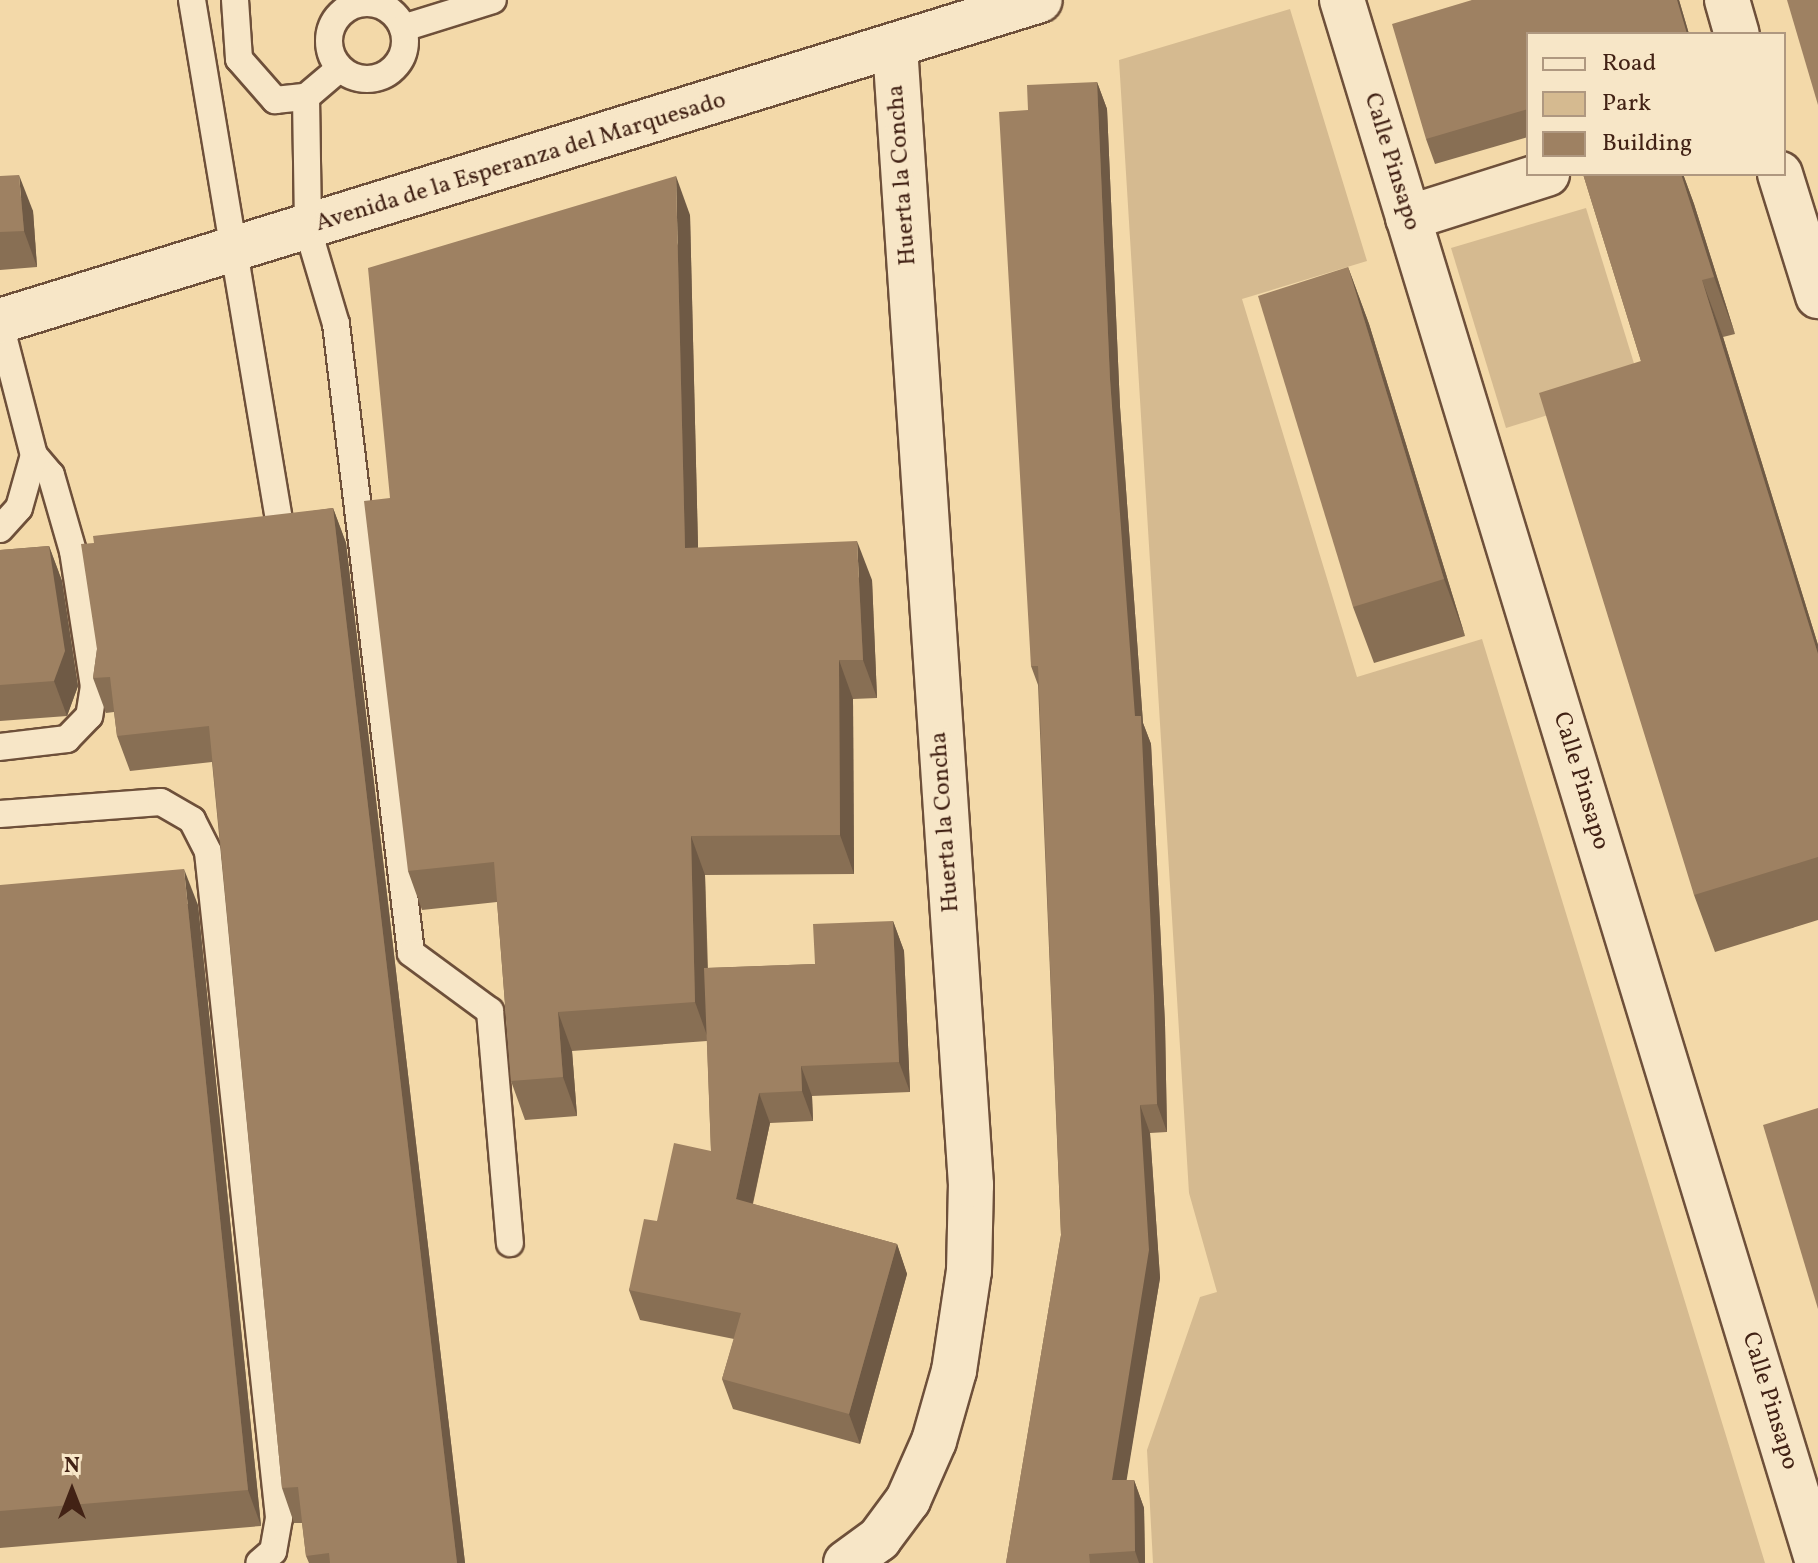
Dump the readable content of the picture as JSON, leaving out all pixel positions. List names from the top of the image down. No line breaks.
{"streets":{"street":["Calle Pinsapo","Avenida de la Esperanza del Marquesado","Huerta la Concha"]},"crossings":[["Avenida de la Esperanza del Marquesado","Huerta la Concha"]],"legend":["Road","Park","Building"],"north":"top"}
